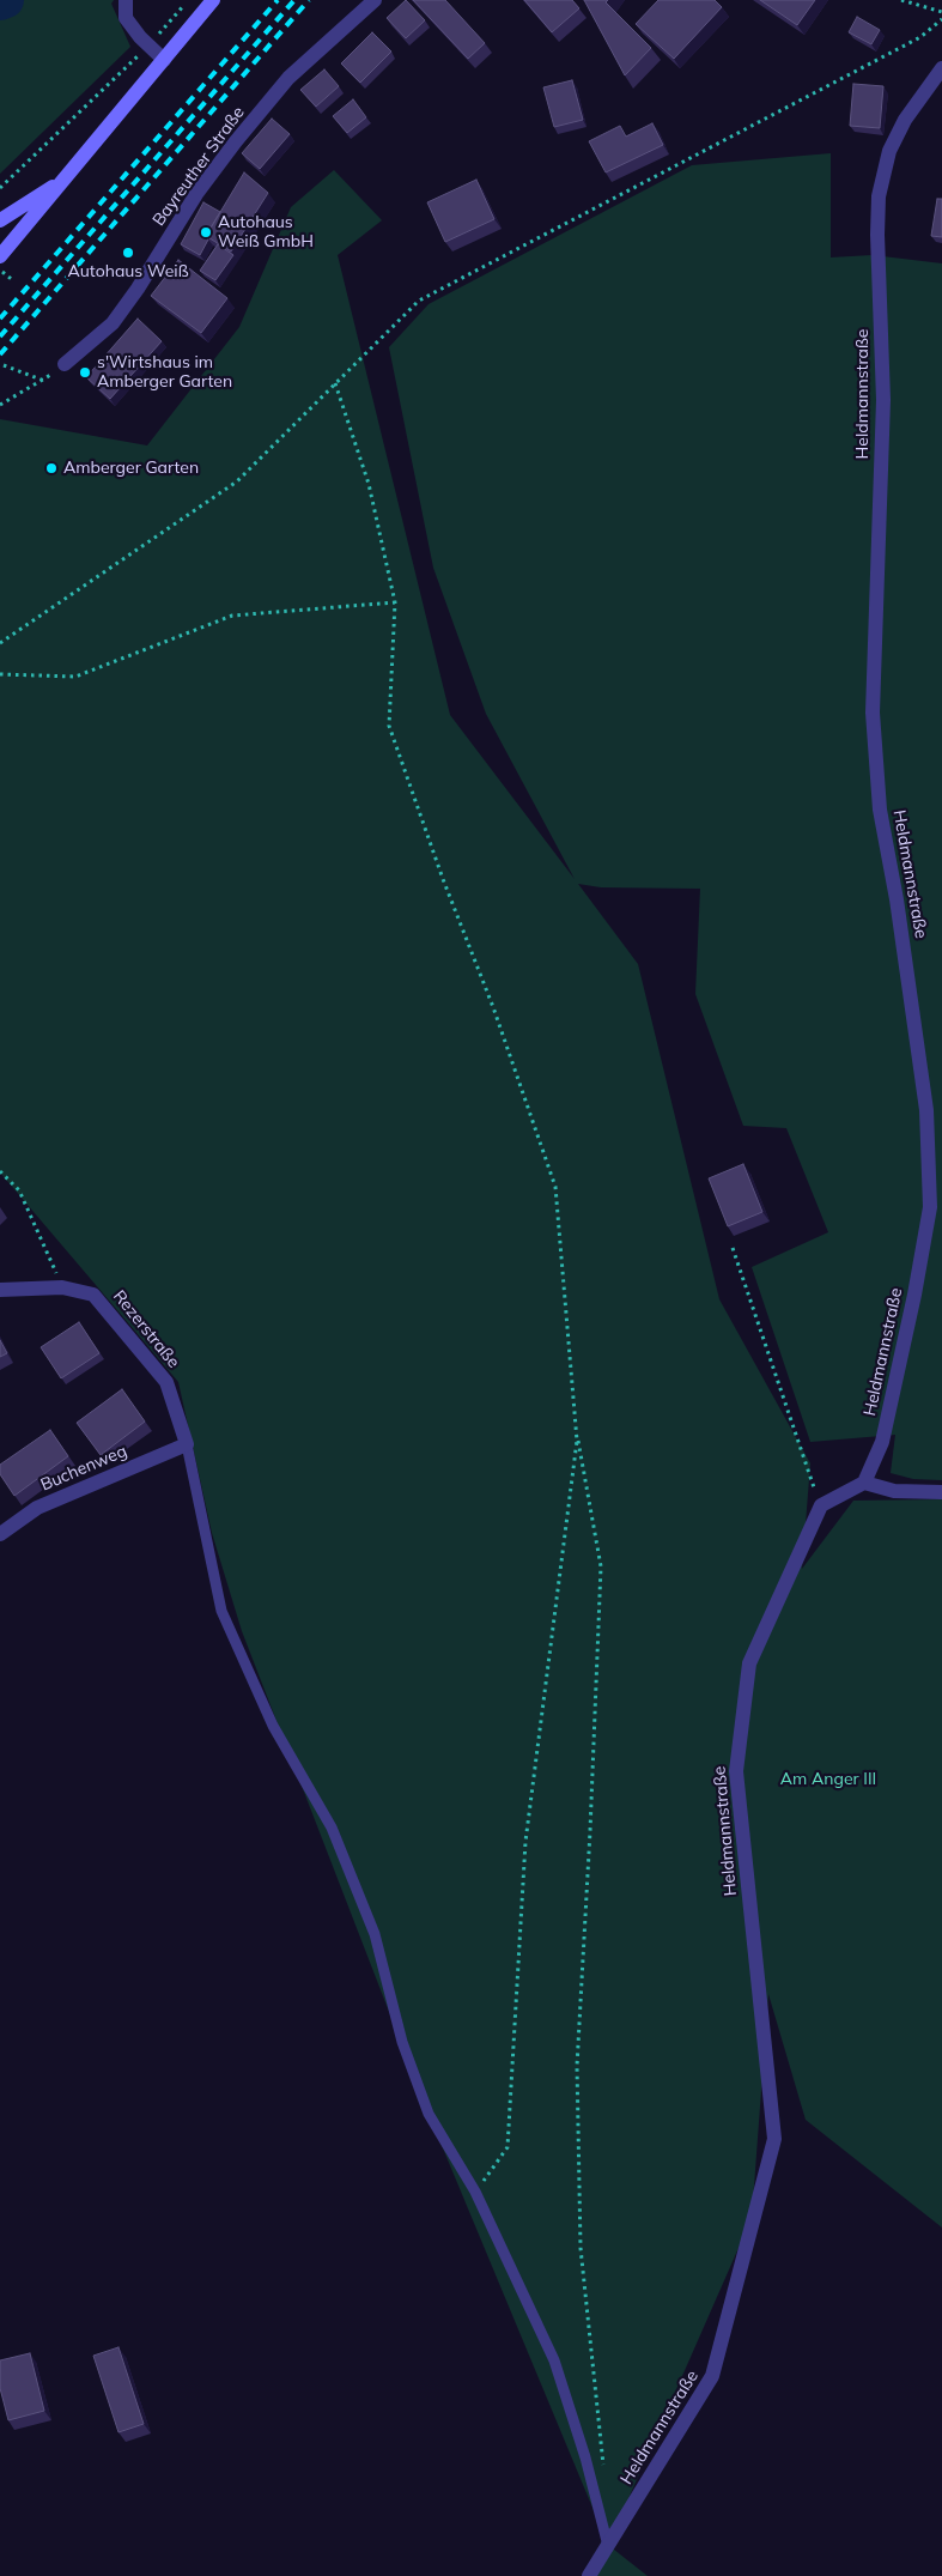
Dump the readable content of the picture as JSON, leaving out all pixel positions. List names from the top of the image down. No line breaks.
{"streets":{"street":["Bayreuther Straße","Heldmannstraße","Rezerstraße","Buchenweg"]},"crossings":[["Rezerstraße","Buchenweg"]],"parks":["Am Anger III"],"places":["Autohaus Weiß GmbH","Autohaus Weiß","s'Wirtshaus im Amberger Garten","Amberger Garten"]}
